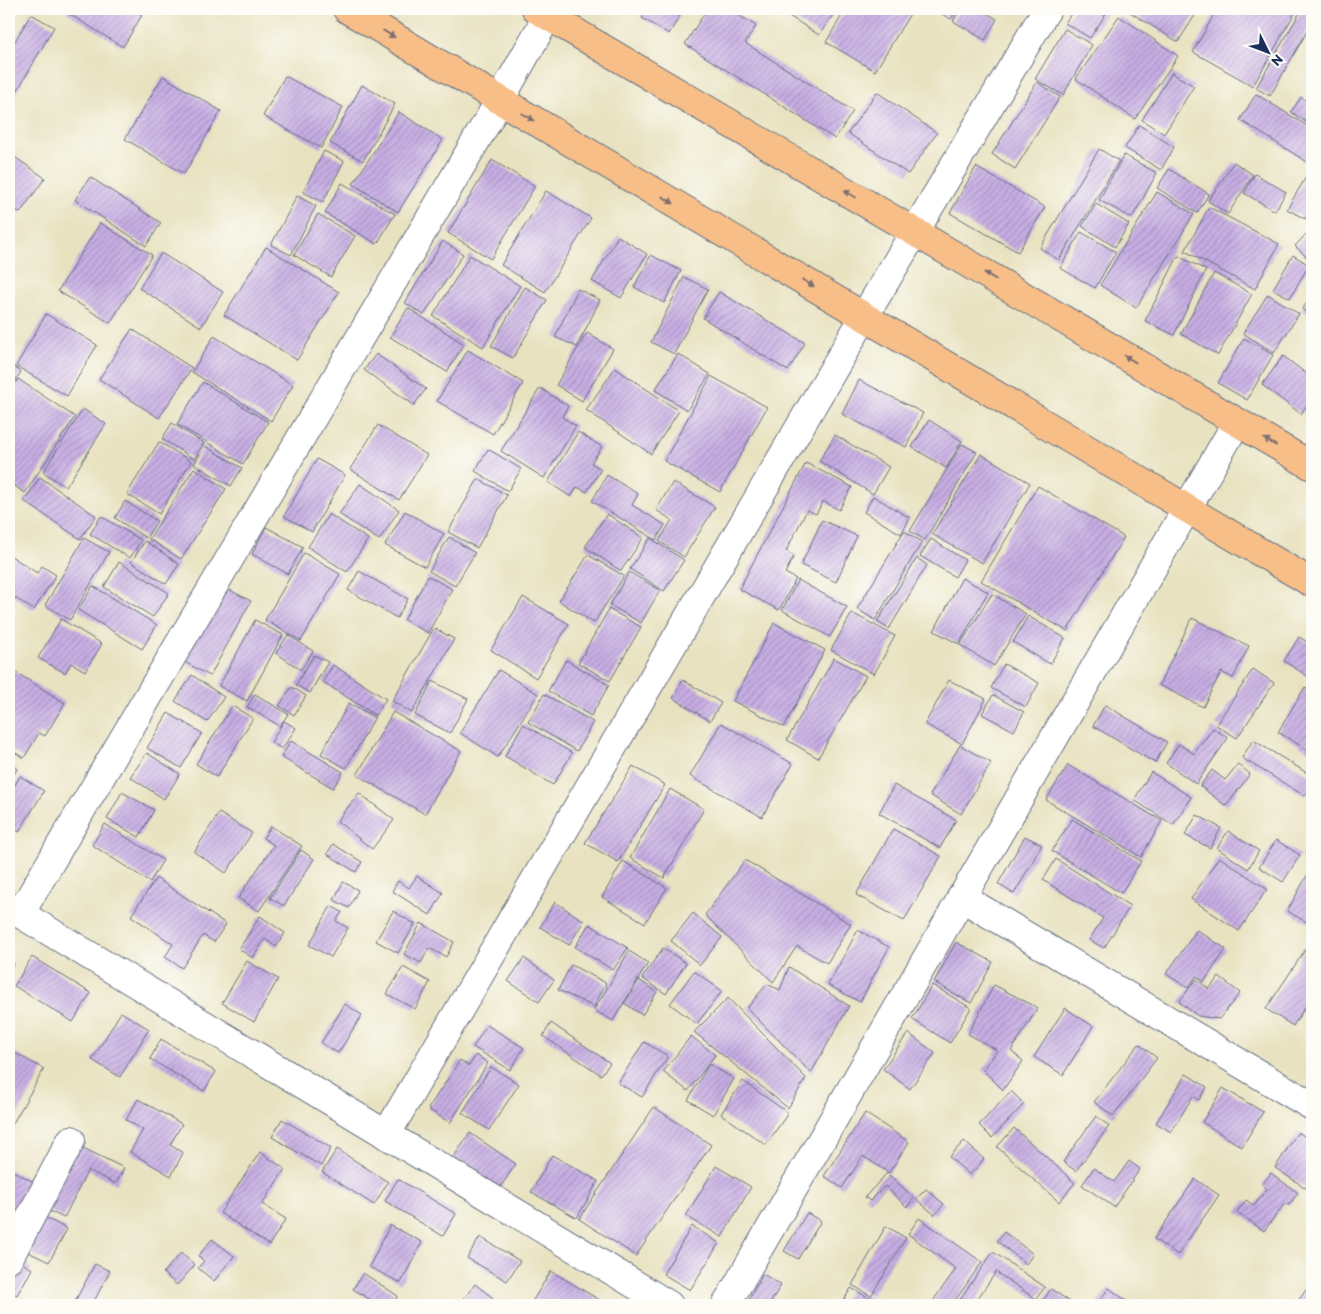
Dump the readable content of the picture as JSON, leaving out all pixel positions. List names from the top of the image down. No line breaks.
{"north":"bottom right"}
